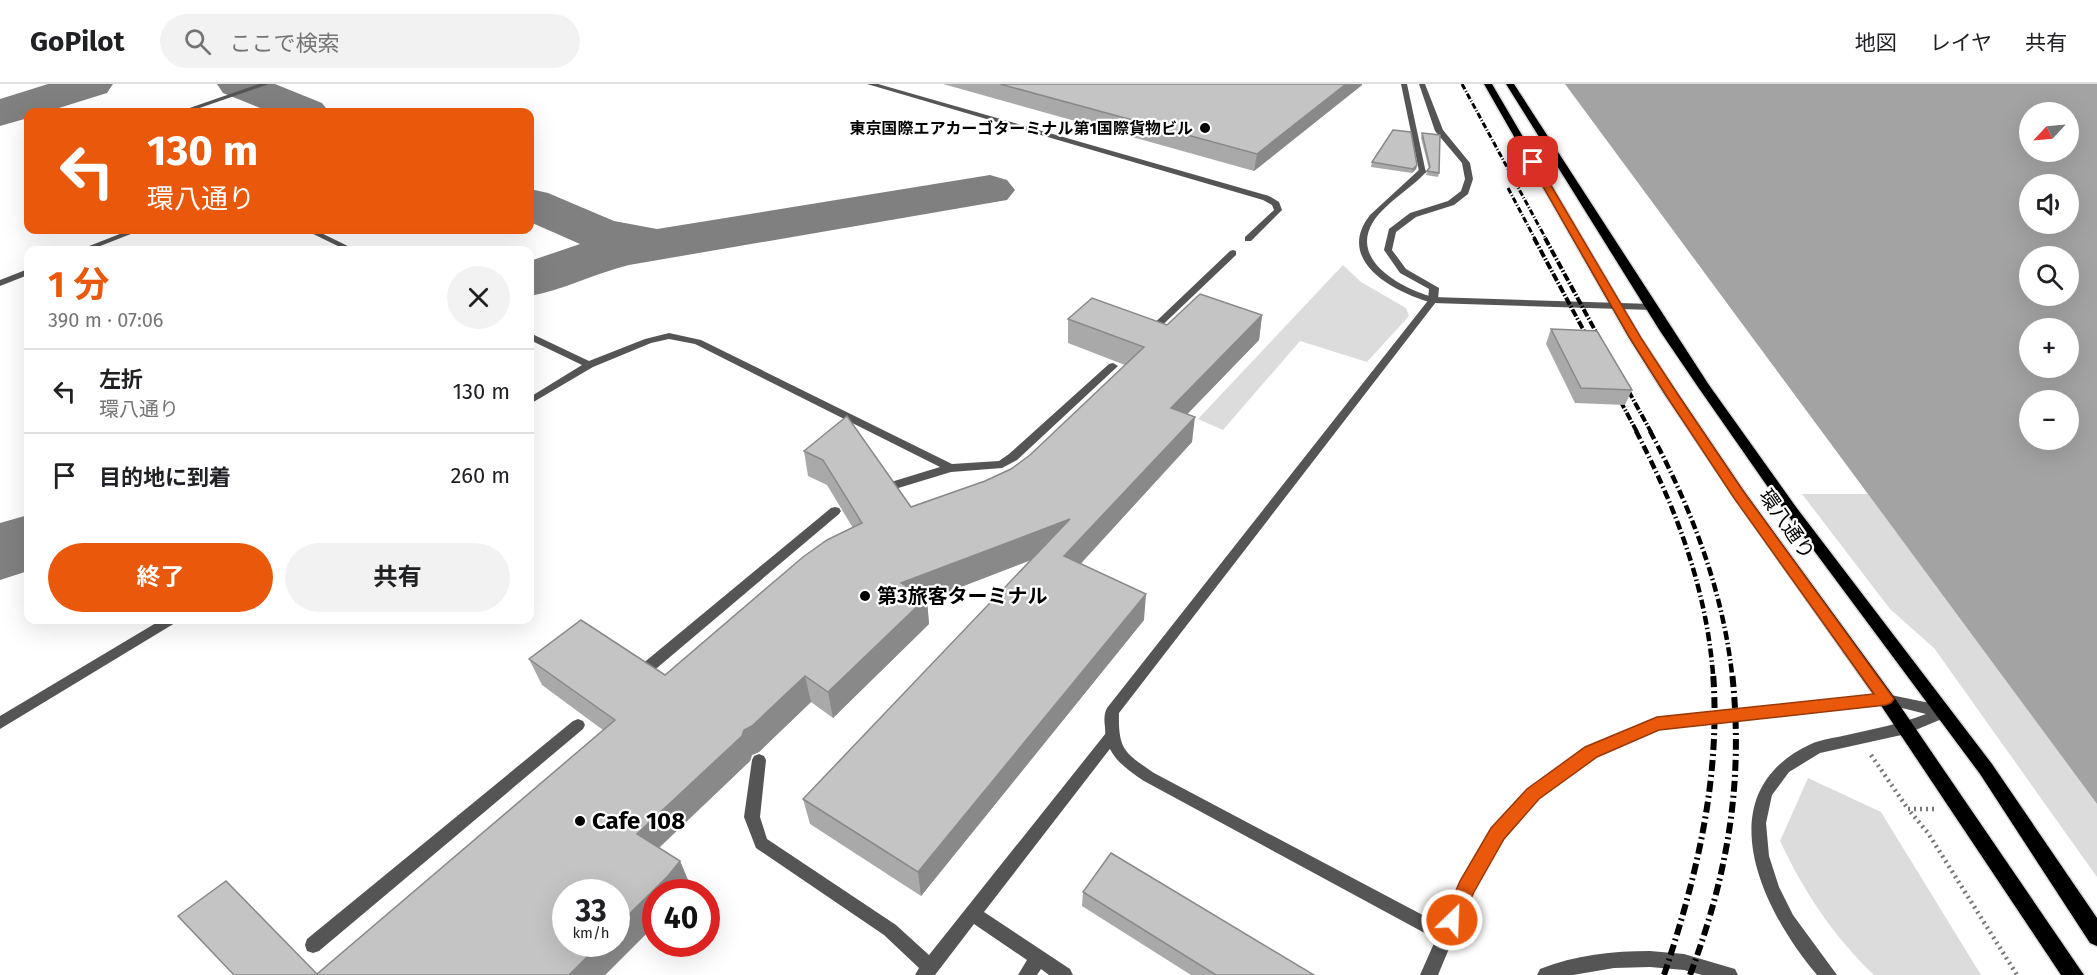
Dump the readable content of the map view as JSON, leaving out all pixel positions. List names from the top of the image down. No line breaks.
{"streets":{"main road":["環八通り"]},"places":["東京国際エアカーゴターミナル第1国際貨物ビル","第3旅客ターミナル","Cafe 108"],"north":"bottom left","page":{"header":"GoPilot","search":"ここで検索","nav":["地図","レイヤ","共有"],"map_buttons":["+","−"],"turn":["130 m","環八通り"],"heading":["1 分","390 m · 07:06"],"list":[{"name":"左折","note":"環八通り","value":"130 m"},{"name":"目的地に到着","value":"260 m"}],"buttons":["終了","共有"],"speed":"33 km/h","limit":"40"}}
